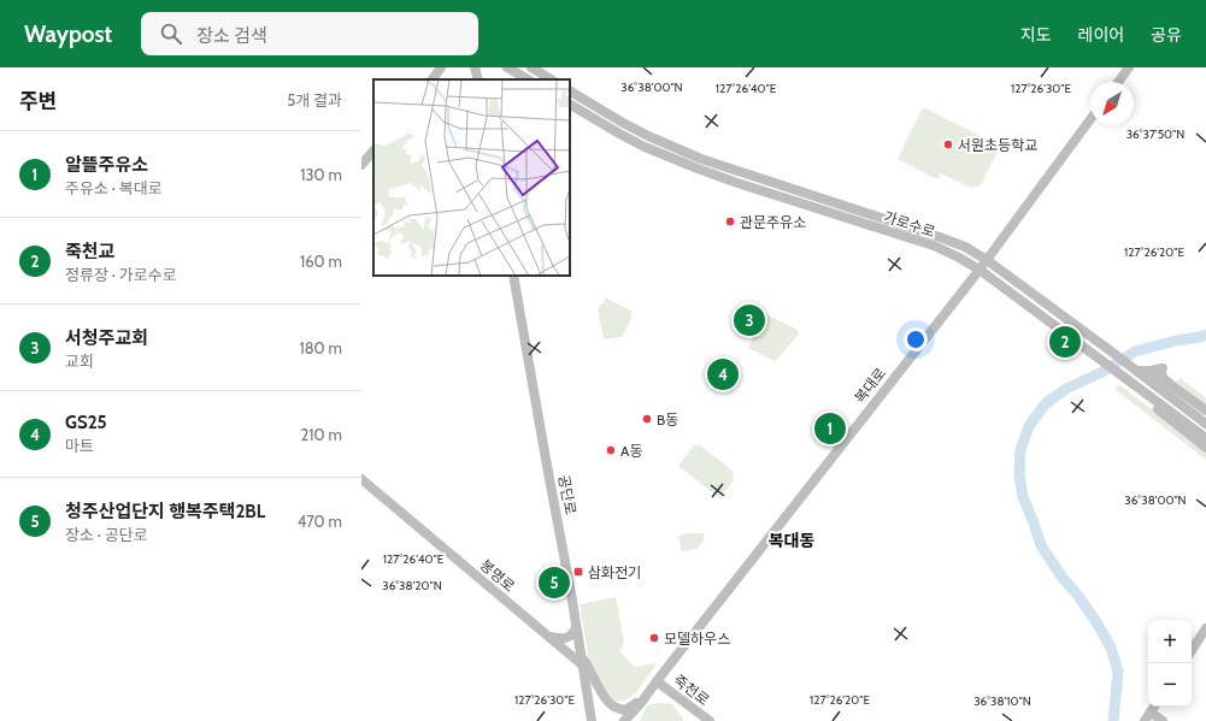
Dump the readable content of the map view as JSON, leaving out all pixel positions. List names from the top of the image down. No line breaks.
{"streets":{"street":["가로수로","복대로","공단로","봉명로","죽천로"]},"crossings":[["가로수로","복대로"],["복대로","죽천로"],["공단로","봉명로"]],"districts":["복대동"],"places":{"other":["서원초등학교","관문주유소","B동","A동","모델하우스"],"transit":["삼화전기"]},"north":"bottom left","page":{"header":"Waypost","search":"장소 검색","nav":["지도","레이어","공유"],"heading":["주변","5개 결과"],"list":[{"mark":"1","name":"알뜰주유소","note":"주유소 · 복대로","value":"130 m"},{"mark":"2","name":"죽천교","note":"정류장 · 가로수로","value":"160 m"},{"mark":"3","name":"서청주교회","note":"교회","value":"180 m"},{"mark":"4","name":"GS25","note":"마트","value":"210 m"},{"mark":"5","name":"청주산업단지 행복주택2BL","note":"장소 · 공단로","value":"470 m"}],"pins":["3","2","4","1","5"],"map_buttons":["+","−"]},"coordinates":["36°38'00\"N","127°26'40\"E","127°26'30\"E","36°37'50\"N","127°26'20\"E","36°38'20\"N","36°38'10\"N"]}
